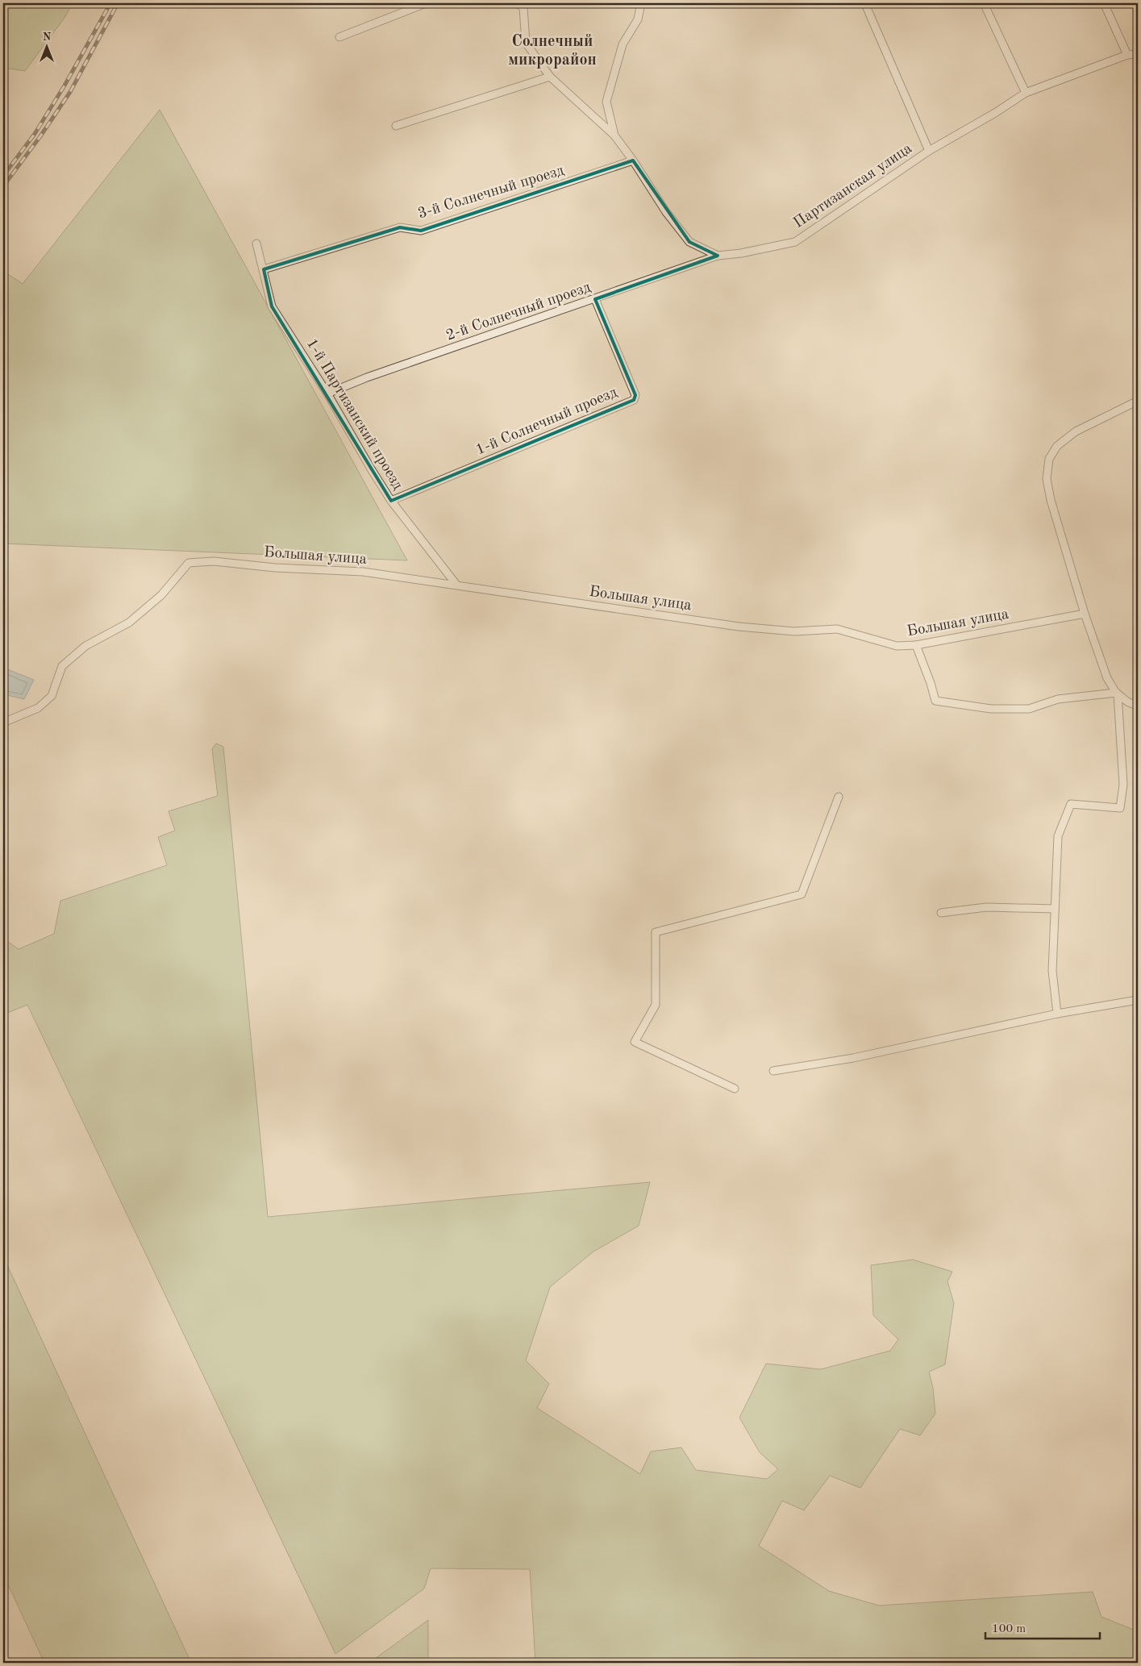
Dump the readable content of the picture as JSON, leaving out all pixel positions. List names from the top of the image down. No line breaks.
{"streets":{"street":["Партизанская улица","3-й Солнечный проезд","2-й Солнечный проезд","1-й Партизанский проезд","1-й Солнечный проезд","Большая улица"]},"crossings":[["Партизанская улица","2-й Солнечный проезд"],["3-й Солнечный проезд","1-й Партизанский проезд"],["2-й Солнечный проезд","1-й Партизанский проезд"],["2-й Солнечный проезд","1-й Солнечный проезд"],["1-й Партизанский проезд","1-й Солнечный проезд"],["1-й Партизанский проезд","Большая улица"]],"districts":["Солнечный микрорайон"],"scale_bar":"100 m","north":"top"}
